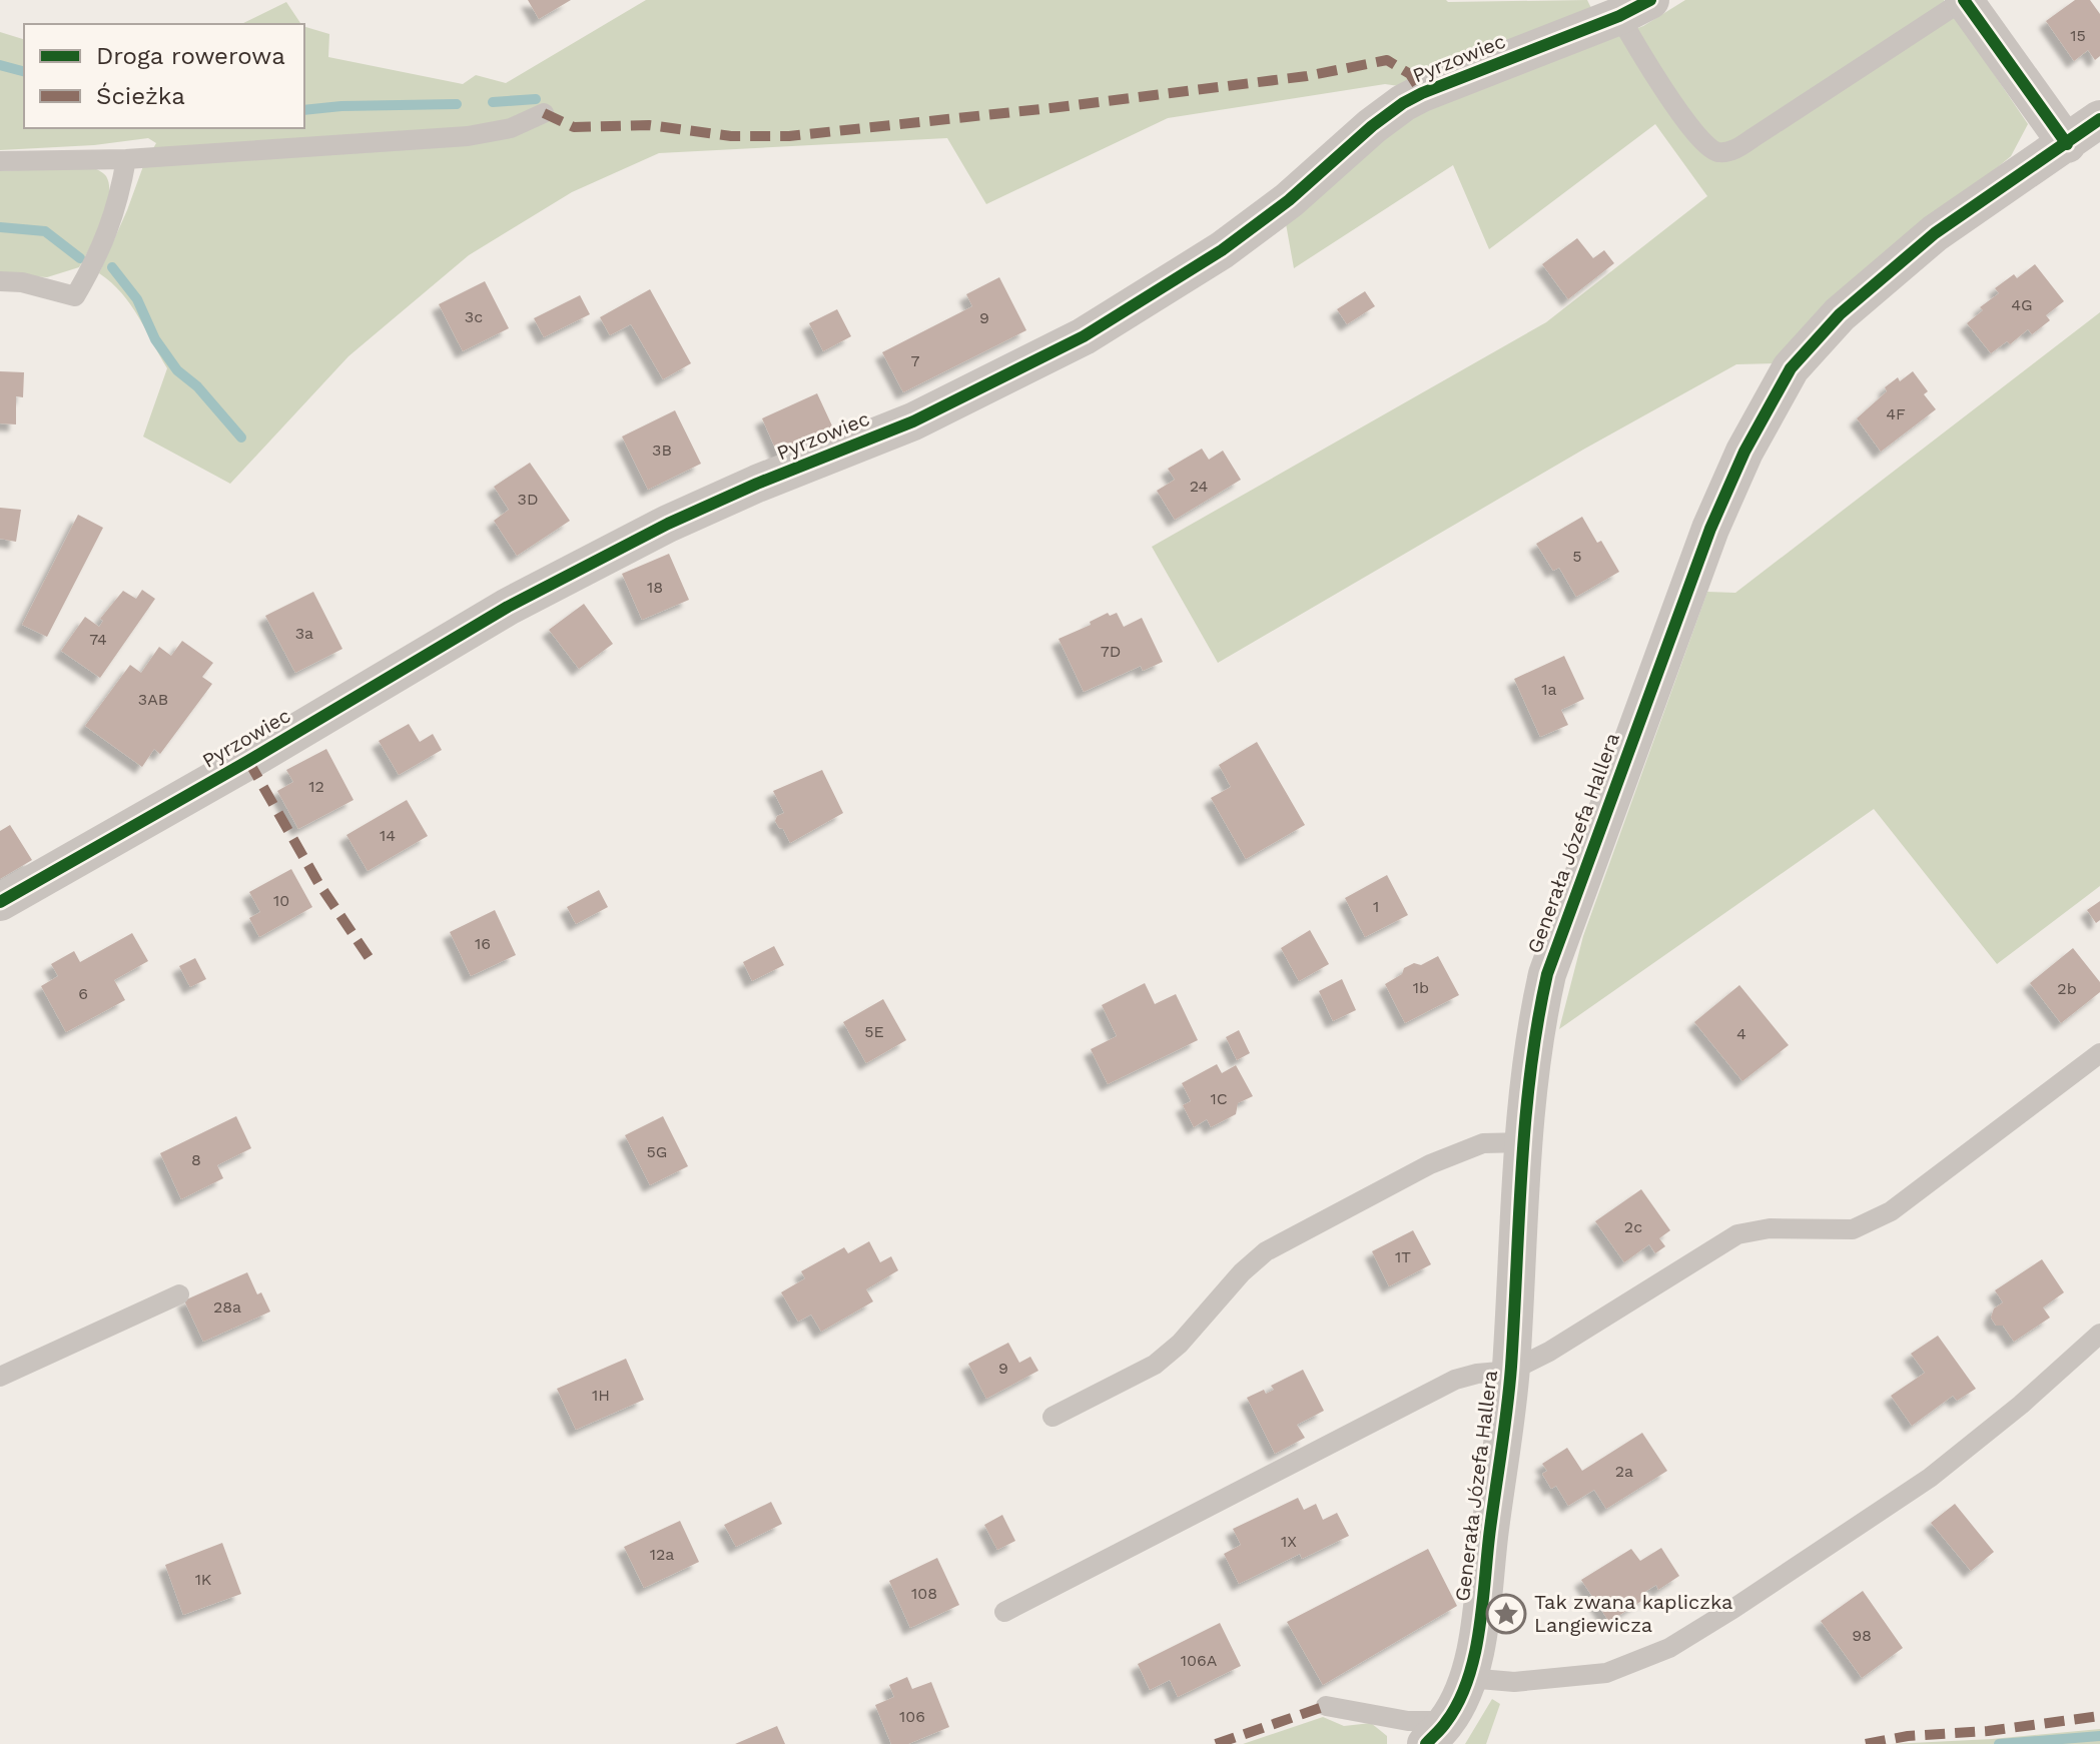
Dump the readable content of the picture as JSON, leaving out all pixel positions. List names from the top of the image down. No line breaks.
{"streets":{"street":["Pyrzowiec","Generała Józefa Hallera"]},"places":{"place":["Tak zwana kapliczka Langiewicza"]},"house_numbers":["15","4G","3c","9","7","4F","3B","24","3D","5","18","3a","74","7D","1a","3AB","12","14","10","1","16","1b","2b","6","5E","4","1C","5G","8","2c","1T","28a","9","1H","2a","1X","12a","1K","108","98","106A","106"],"legend":["Droga rowerowa","Ścieżka"]}
